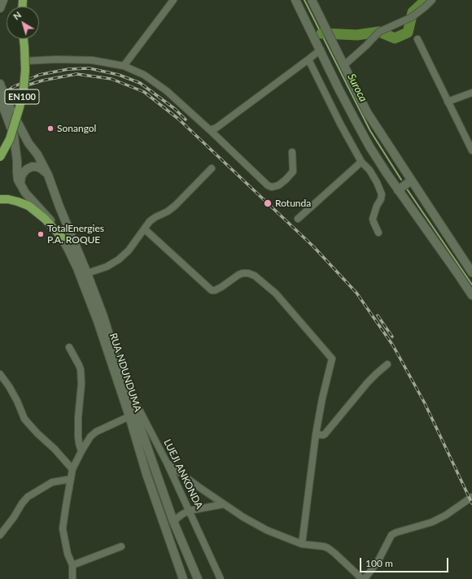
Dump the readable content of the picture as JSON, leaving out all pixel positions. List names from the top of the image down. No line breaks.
{"streets":{"main road":["EN100","RUA NDUNDUMA"],"street":["LUEJI ANKONDA"]},"crossings":[["RUA NDUNDUMA","LUEJI ANKONDA"]],"water":["Suroca"],"places":["Sonangol","Rotunda","TotalEnergies P.A. ROQUE"],"scale_bar":"100 m","north":"top left"}
